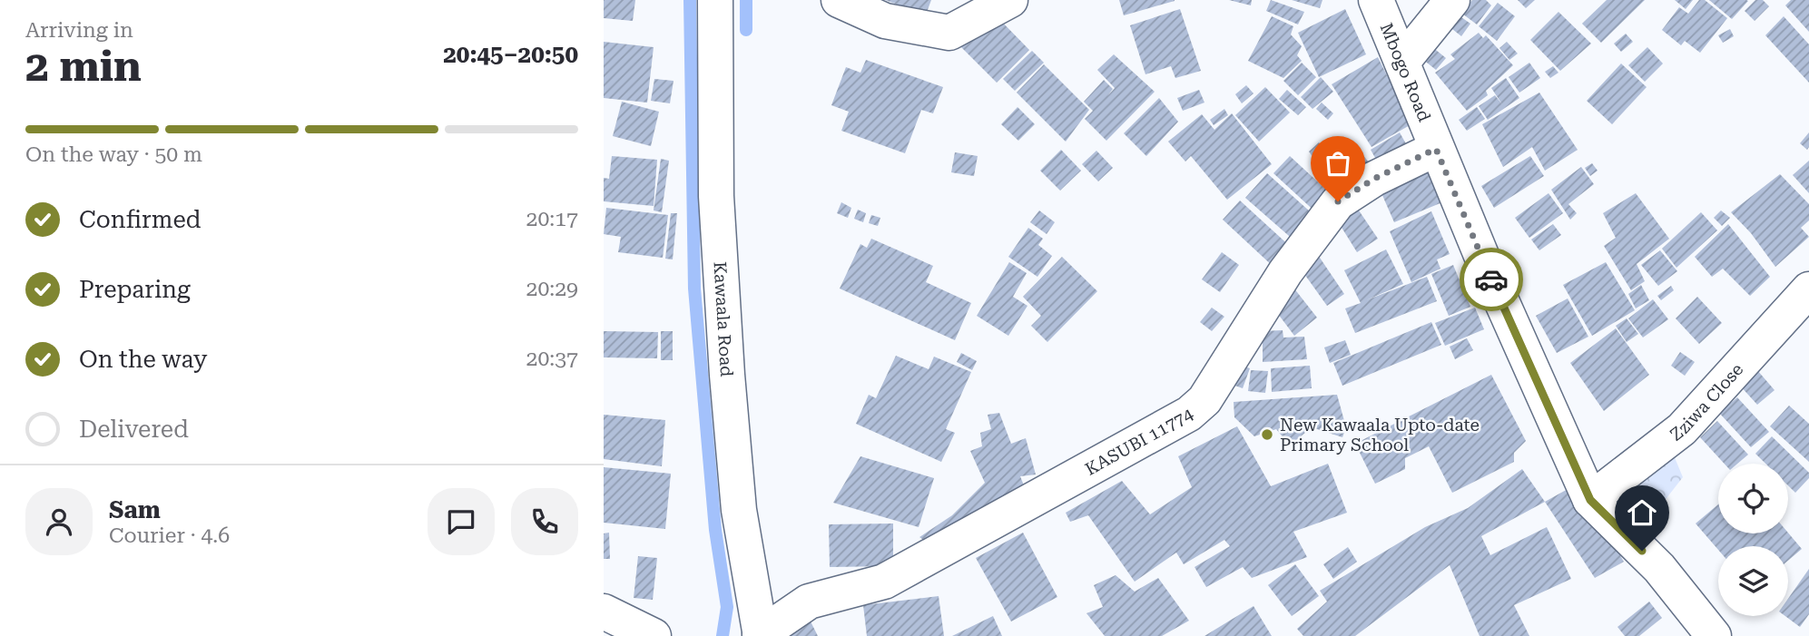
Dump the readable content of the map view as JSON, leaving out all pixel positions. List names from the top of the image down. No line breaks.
{"streets":{"street":["Mbogo Road","Kawaala Road","Zziwa Close","KASUBI 11774"]},"crossings":[["Mbogo Road","Zziwa Close"],["Mbogo Road","KASUBI 11774"],["Kawaala Road","KASUBI 11774"]],"places":["New Kawaala Upto-date Primary School"],"page":{"heading":["2 min","Arriving in","20:45–20:50"],"panel":["Sam","Courier · 4.6"],"bar":"On the way · 50 m","list":[["Confirmed","20:17"],["Preparing","20:29"],["On the way","20:37"],"Delivered"]}}
